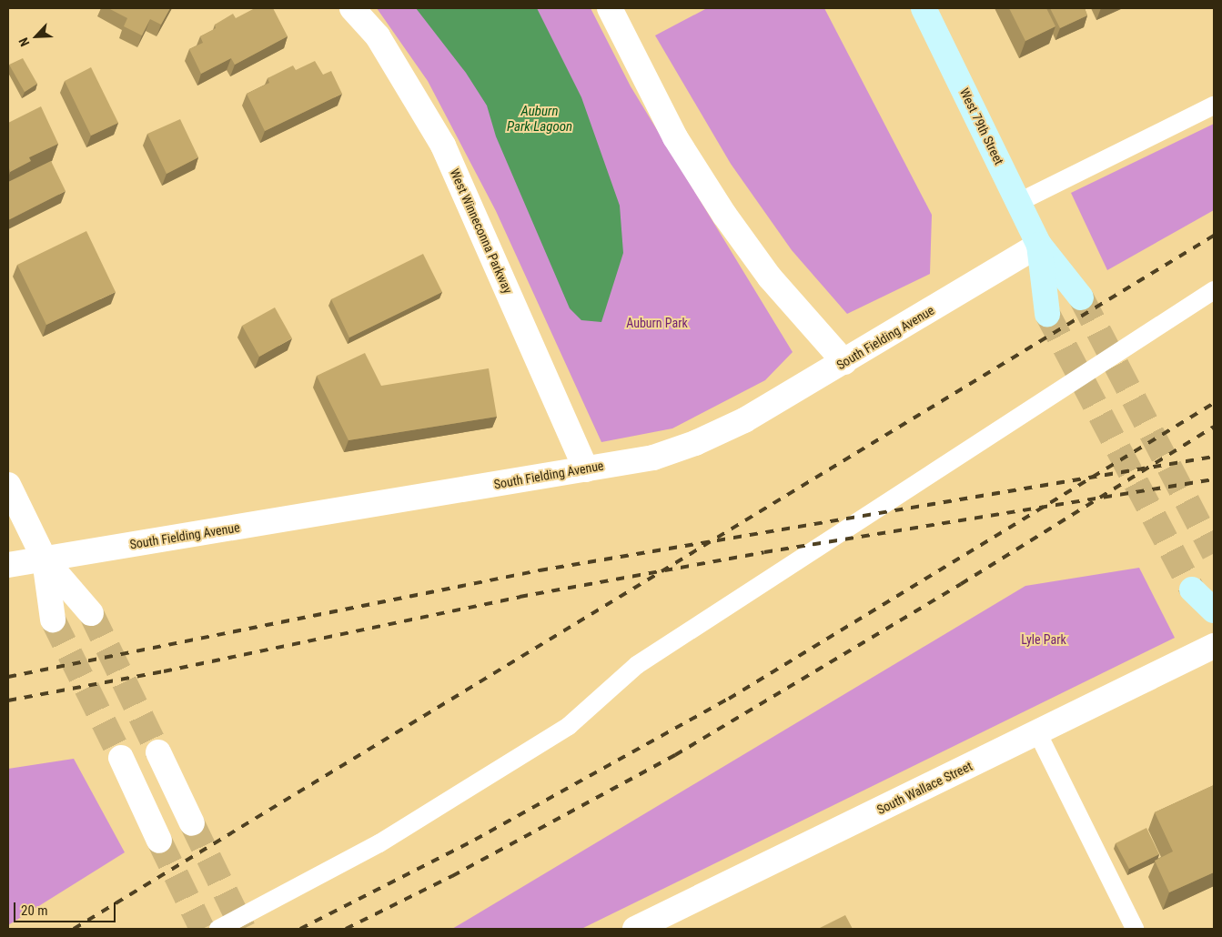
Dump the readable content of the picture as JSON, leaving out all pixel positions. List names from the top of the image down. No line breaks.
{"streets":{"main road":["West 79th Street"],"street":["West Winneconna Parkway","South Fielding Avenue","South Wallace Street"]},"crossings":[["West 79th Street","South Fielding Avenue"],["West Winneconna Parkway","South Fielding Avenue"]],"water":["Auburn Park Lagoon"],"parks":["Auburn Park","Lyle Park"],"scale_bar":"20 m","north":"bottom left"}
